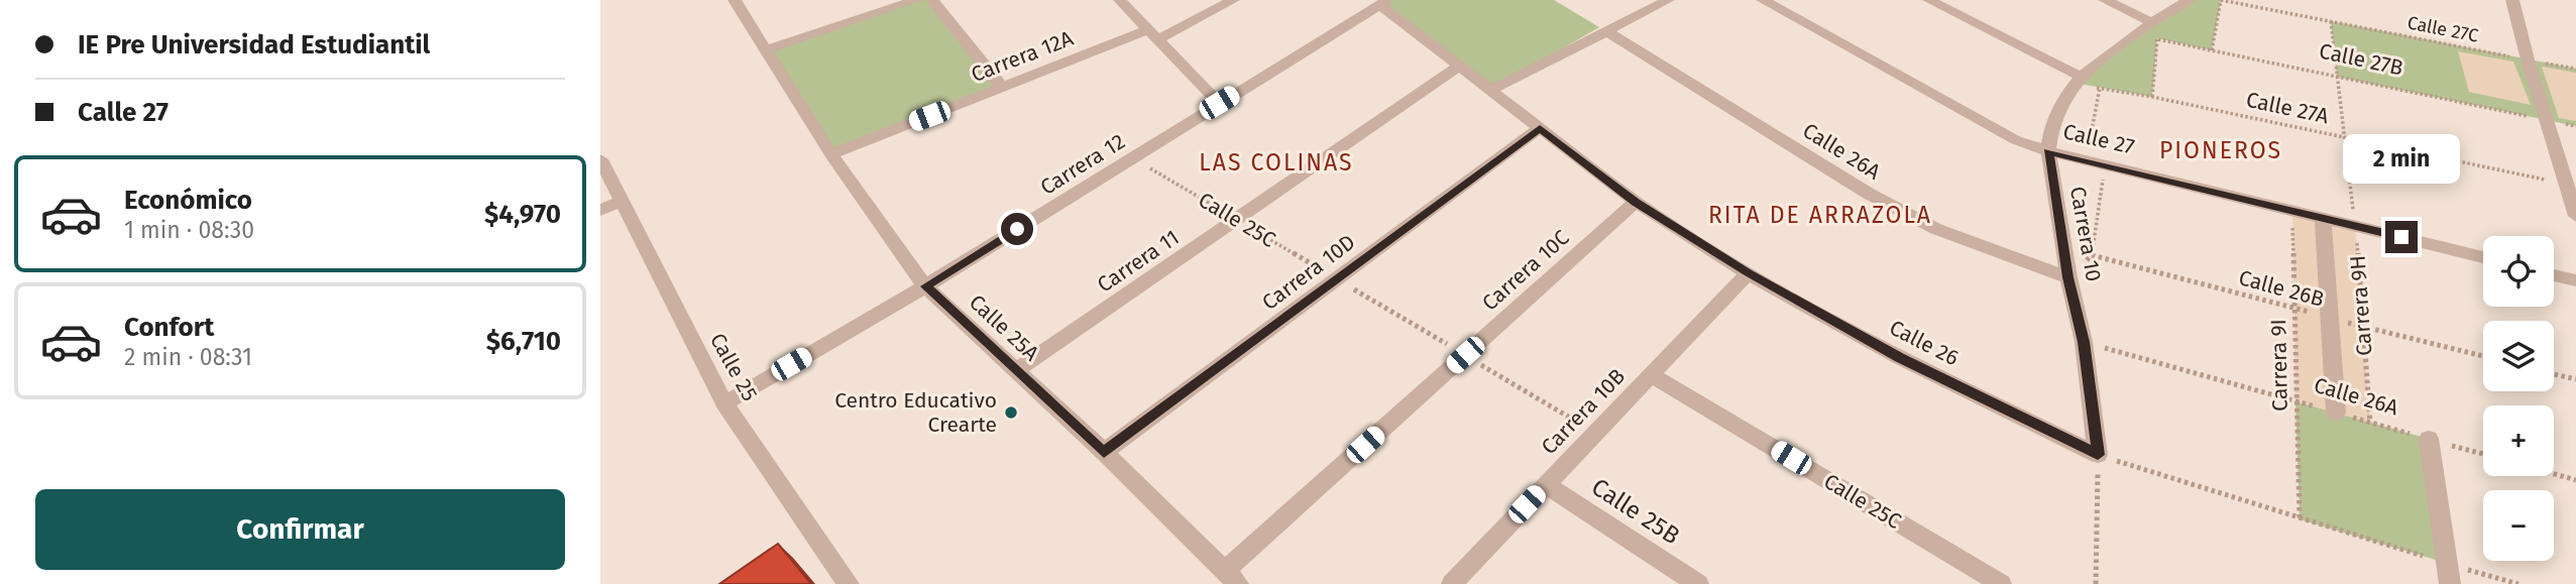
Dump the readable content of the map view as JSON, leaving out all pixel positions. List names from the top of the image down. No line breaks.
{"streets":{"street":["Carrera 12A","Calle 27","Calle 26A","Carrera 12","Calle 25C","Carrera 10","Carrera 11","Carrera 10C","Carrera 10D","Calle 25A","Calle 26","Calle 25","Carrera 10B","Calle 25B"],"path":["Calle 27C","Calle 27B","Calle 27A","Calle 26B","Carrera 9H","Carrera 9I"]},"crossings":[["Calle 27C","Carrera 9H"],["Carrera 12A","Calle 25A"],["Calle 27B","Carrera 10"],["Calle 27B","Carrera 9H"],["Calle 27A","Carrera 10"],["Calle 27A","Carrera 9H"],["Calle 27","Carrera 10"],["Calle 27","Carrera 9H"],["Calle 27","Carrera 9I"],["Calle 26A","Carrera 10"],["Calle 26A","Carrera 9H"],["Calle 26A","Carrera 9I"],["Carrera 12","Calle 25C"],["Carrera 12","Calle 25A"],["Carrera 12","Calle 26"],["Carrera 12","Calle 25"],["Calle 25C","Carrera 11"],["Calle 25C","Carrera 10C"],["Calle 25C","Carrera 10D"],["Calle 25C","Carrera 10B"],["Carrera 10","Calle 26"],["Carrera 11","Calle 25A"],["Carrera 11","Calle 26"],["Carrera 10C","Calle 25A"],["Carrera 10C","Calle 26"],["Carrera 10D","Calle 25A"],["Carrera 10D","Calle 26"],["Calle 26B","Carrera 9H"],["Calle 26B","Carrera 9I"],["Calle 26","Carrera 10B"],["Carrera 10B","Calle 25B"]],"districts":["PIONEROS","LAS COLINAS","RITA DE ARRAZOLA"],"places":["Centro Educativo Crearte"],"page":{"banner":["IE Pre Universidad Estudiantil","Calle 27"],"bubble":"2 min","list":[{"name":"Económico","note":"1 min · 08:30","value":"$4,970"},{"name":"Confort","note":"2 min · 08:31","value":"$6,710"}],"map_buttons":["+","−"],"buttons":"Confirmar"}}
